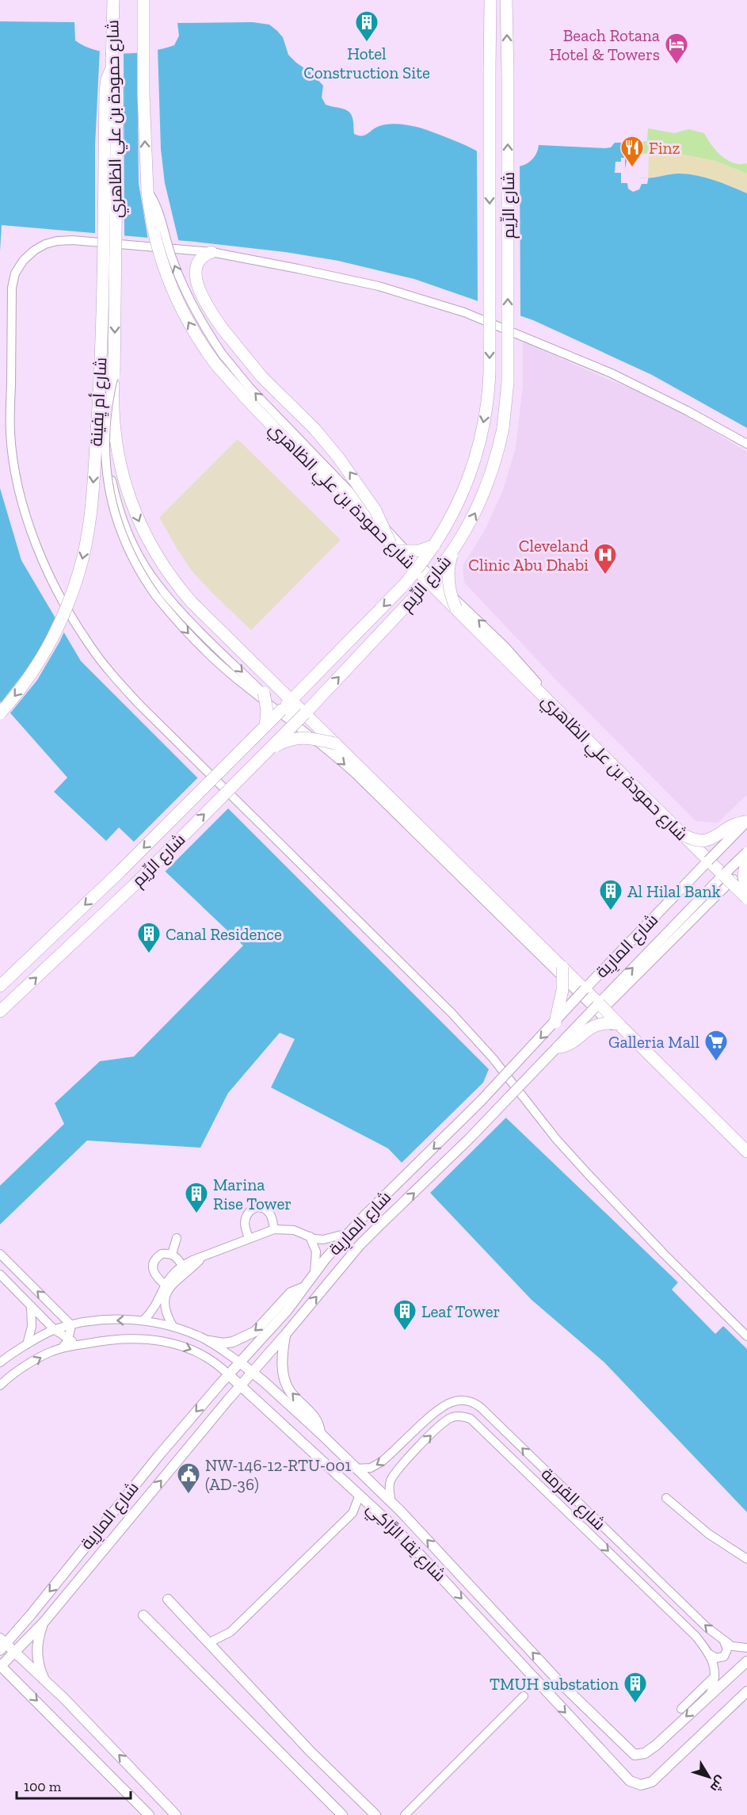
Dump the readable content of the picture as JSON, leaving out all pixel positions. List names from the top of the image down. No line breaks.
{"streets":{"main road":["شارع حمودة بن علي الظاهري","شارع الرِّيم","شارع أم يِفينة"],"street":["شارع المارِية","شارع القرمة","شارع نِقا الرَّاكِي"]},"crossings":[["شارع حمودة بن علي الظاهري","شارع الرِّيم"],["شارع حمودة بن علي الظاهري","شارع أم يِفينة"],["شارع حمودة بن علي الظاهري","شارع المارِية"],["شارع المارِية","شارع نِقا الرَّاكِي"],["شارع القرمة","شارع نِقا الرَّاكِي"]],"one_way":["شارع أم يِفينة"],"places":{"building":["Hotel Construction Site","Al Hilal Bank","Canal Residence","Marina Rise Tower","Leaf Tower","TMUH substation"],"hotel":["Beach Rotana Hotel & Towers"],"restaurant":["Finz"],"hospital":["Cleveland Clinic Abu Dhabi"],"supermarket":["Galleria Mall"],"public building":["NW-146-12-RTU-001 (AD-36)"]},"scale_bar":"100 m","north":"bottom right"}
